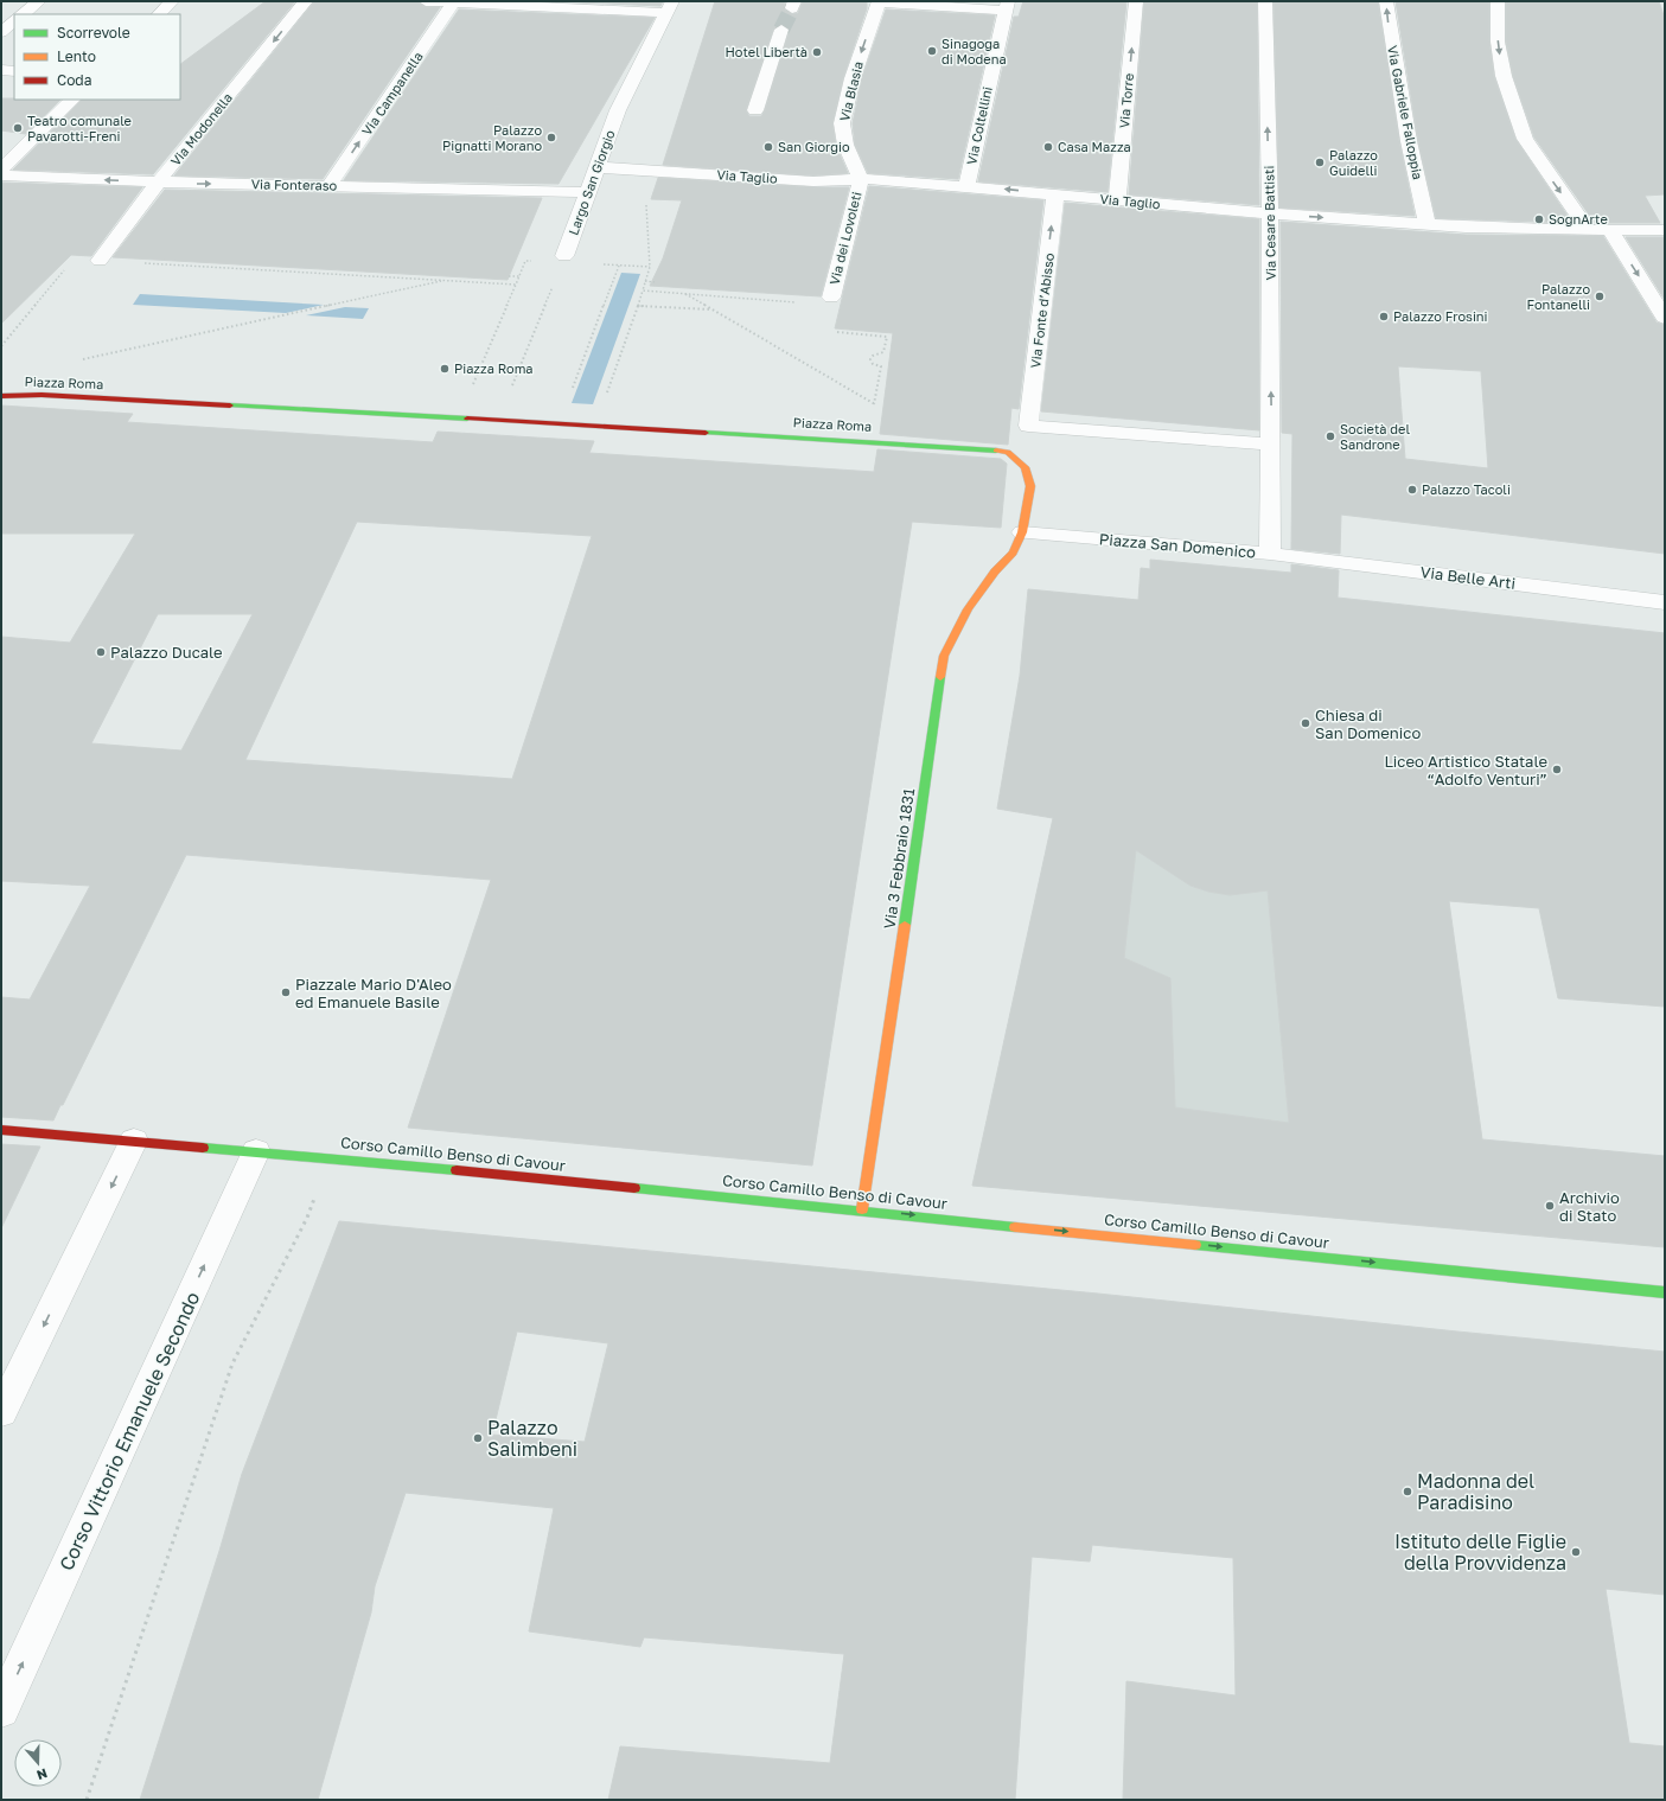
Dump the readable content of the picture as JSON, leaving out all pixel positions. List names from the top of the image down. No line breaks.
{"streets":{"street":["Via Blasia","Via Campanella","Via Torre","Via Gabriele Falloppia","Via Coltellini","Via Modonella","Via Taglio","Largo San Giorgio","Via Fonteraso","Via Cesare Battisti","Via dei Lovoleti","Via Fonte d’Abisso","Piazza Roma","Piazza San Domenico","Via Belle Arti","Via 3 Febbraio 1831","Corso Camillo Benso di Cavour","Corso Vittorio Emanuele Secondo"]},"crossings":[["Via Blasia","Via Taglio"],["Via Blasia","Via dei Lovoleti"],["Via Campanella","Via Fonteraso"],["Via Torre","Via Taglio"],["Via Gabriele Falloppia","Via Taglio"],["Via Coltellini","Via Taglio"],["Via Modonella","Via Fonteraso"],["Via Taglio","Largo San Giorgio"],["Via Taglio","Via Cesare Battisti"],["Via Taglio","Via dei Lovoleti"],["Via Taglio","Via Fonte d’Abisso"],["Largo San Giorgio","Via Fonteraso"],["Via Cesare Battisti","Via Fonte d’Abisso"],["Via Cesare Battisti","Piazza San Domenico"],["Via Fonte d’Abisso","Piazza San Domenico"],["Piazza Roma","Piazza San Domenico"],["Piazza Roma","Via 3 Febbraio 1831"],["Piazza San Domenico","Via Belle Arti"],["Piazza San Domenico","Via 3 Febbraio 1831"],["Via 3 Febbraio 1831","Corso Camillo Benso di Cavour"],["Corso Camillo Benso di Cavour","Corso Vittorio Emanuele Secondo"]],"one_way":["Via Campanella","Via Torre","Via Modonella","Via Cesare Battisti","Corso Camillo Benso di Cavour"],"places":["Sinagoga di Modena","Hotel Libertà","Teatro comunale Pavarotti-Freni","Palazzo Pignatti Morano","San Giorgio","Casa Mazza","Palazzo Guidelli","SognArte","Palazzo Fontanelli","Palazzo Frosini","Piazza Roma","Società del Sandrone","Palazzo Tacoli","Palazzo Ducale","Chiesa di San Domenico","Liceo Artistico Statale “Adolfo Venturi”","Piazzale Mario D'Aleo ed Emanuele Basile","Archivio di Stato","Palazzo Salimbeni","Madonna del Paradisino","Istituto delle Figlie della Provvidenza"],"legend":["Scorrevole","Lento","Coda"],"north":"bottom"}
